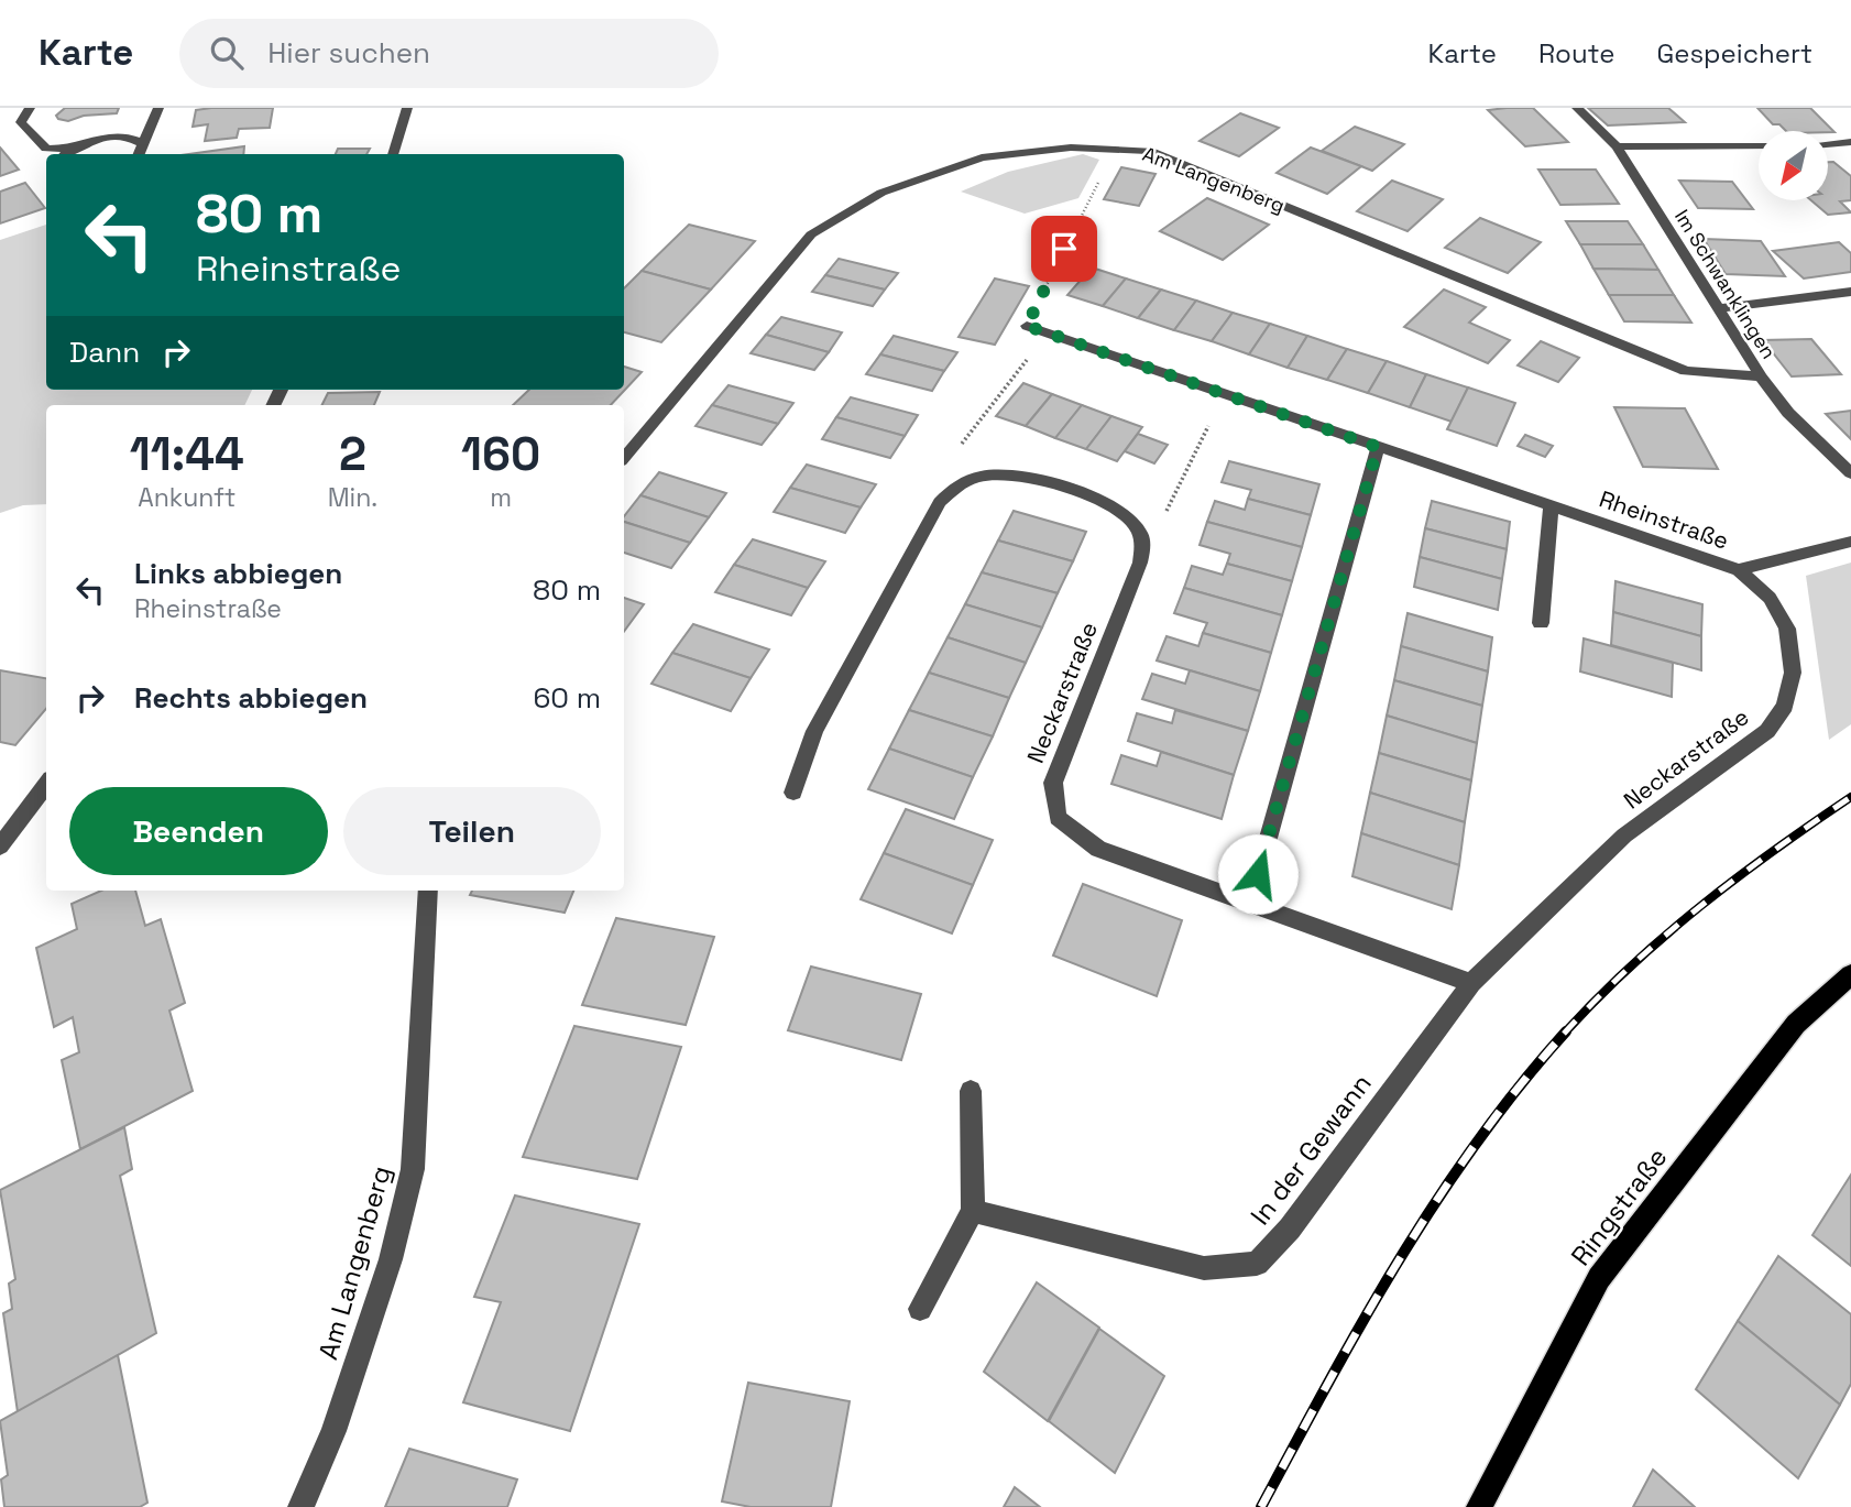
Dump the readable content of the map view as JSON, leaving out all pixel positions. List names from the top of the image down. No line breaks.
{"streets":{"main road":["Ringstraße"],"street":["Am Langenberg","Im Schwanklingen","Rheinstraße","Neckarstraße","In der Gewann"]},"crossings":[["Am Langenberg","Im Schwanklingen"],["Rheinstraße","Neckarstraße"],["Neckarstraße","In der Gewann"]],"north":"bottom left","page":{"header":"Karte","search":"Hier suchen","nav":["Karte","Route","Gespeichert"],"turn":["80 m","Rheinstraße"],"then":"Dann","eta":["11:44","Ankunft","2","Min.","160","m"],"list":[{"name":"Links abbiegen","note":"Rheinstraße","value":"80 m"},{"name":"Rechts abbiegen","value":"60 m"}],"buttons":["Beenden","Teilen"]}}
